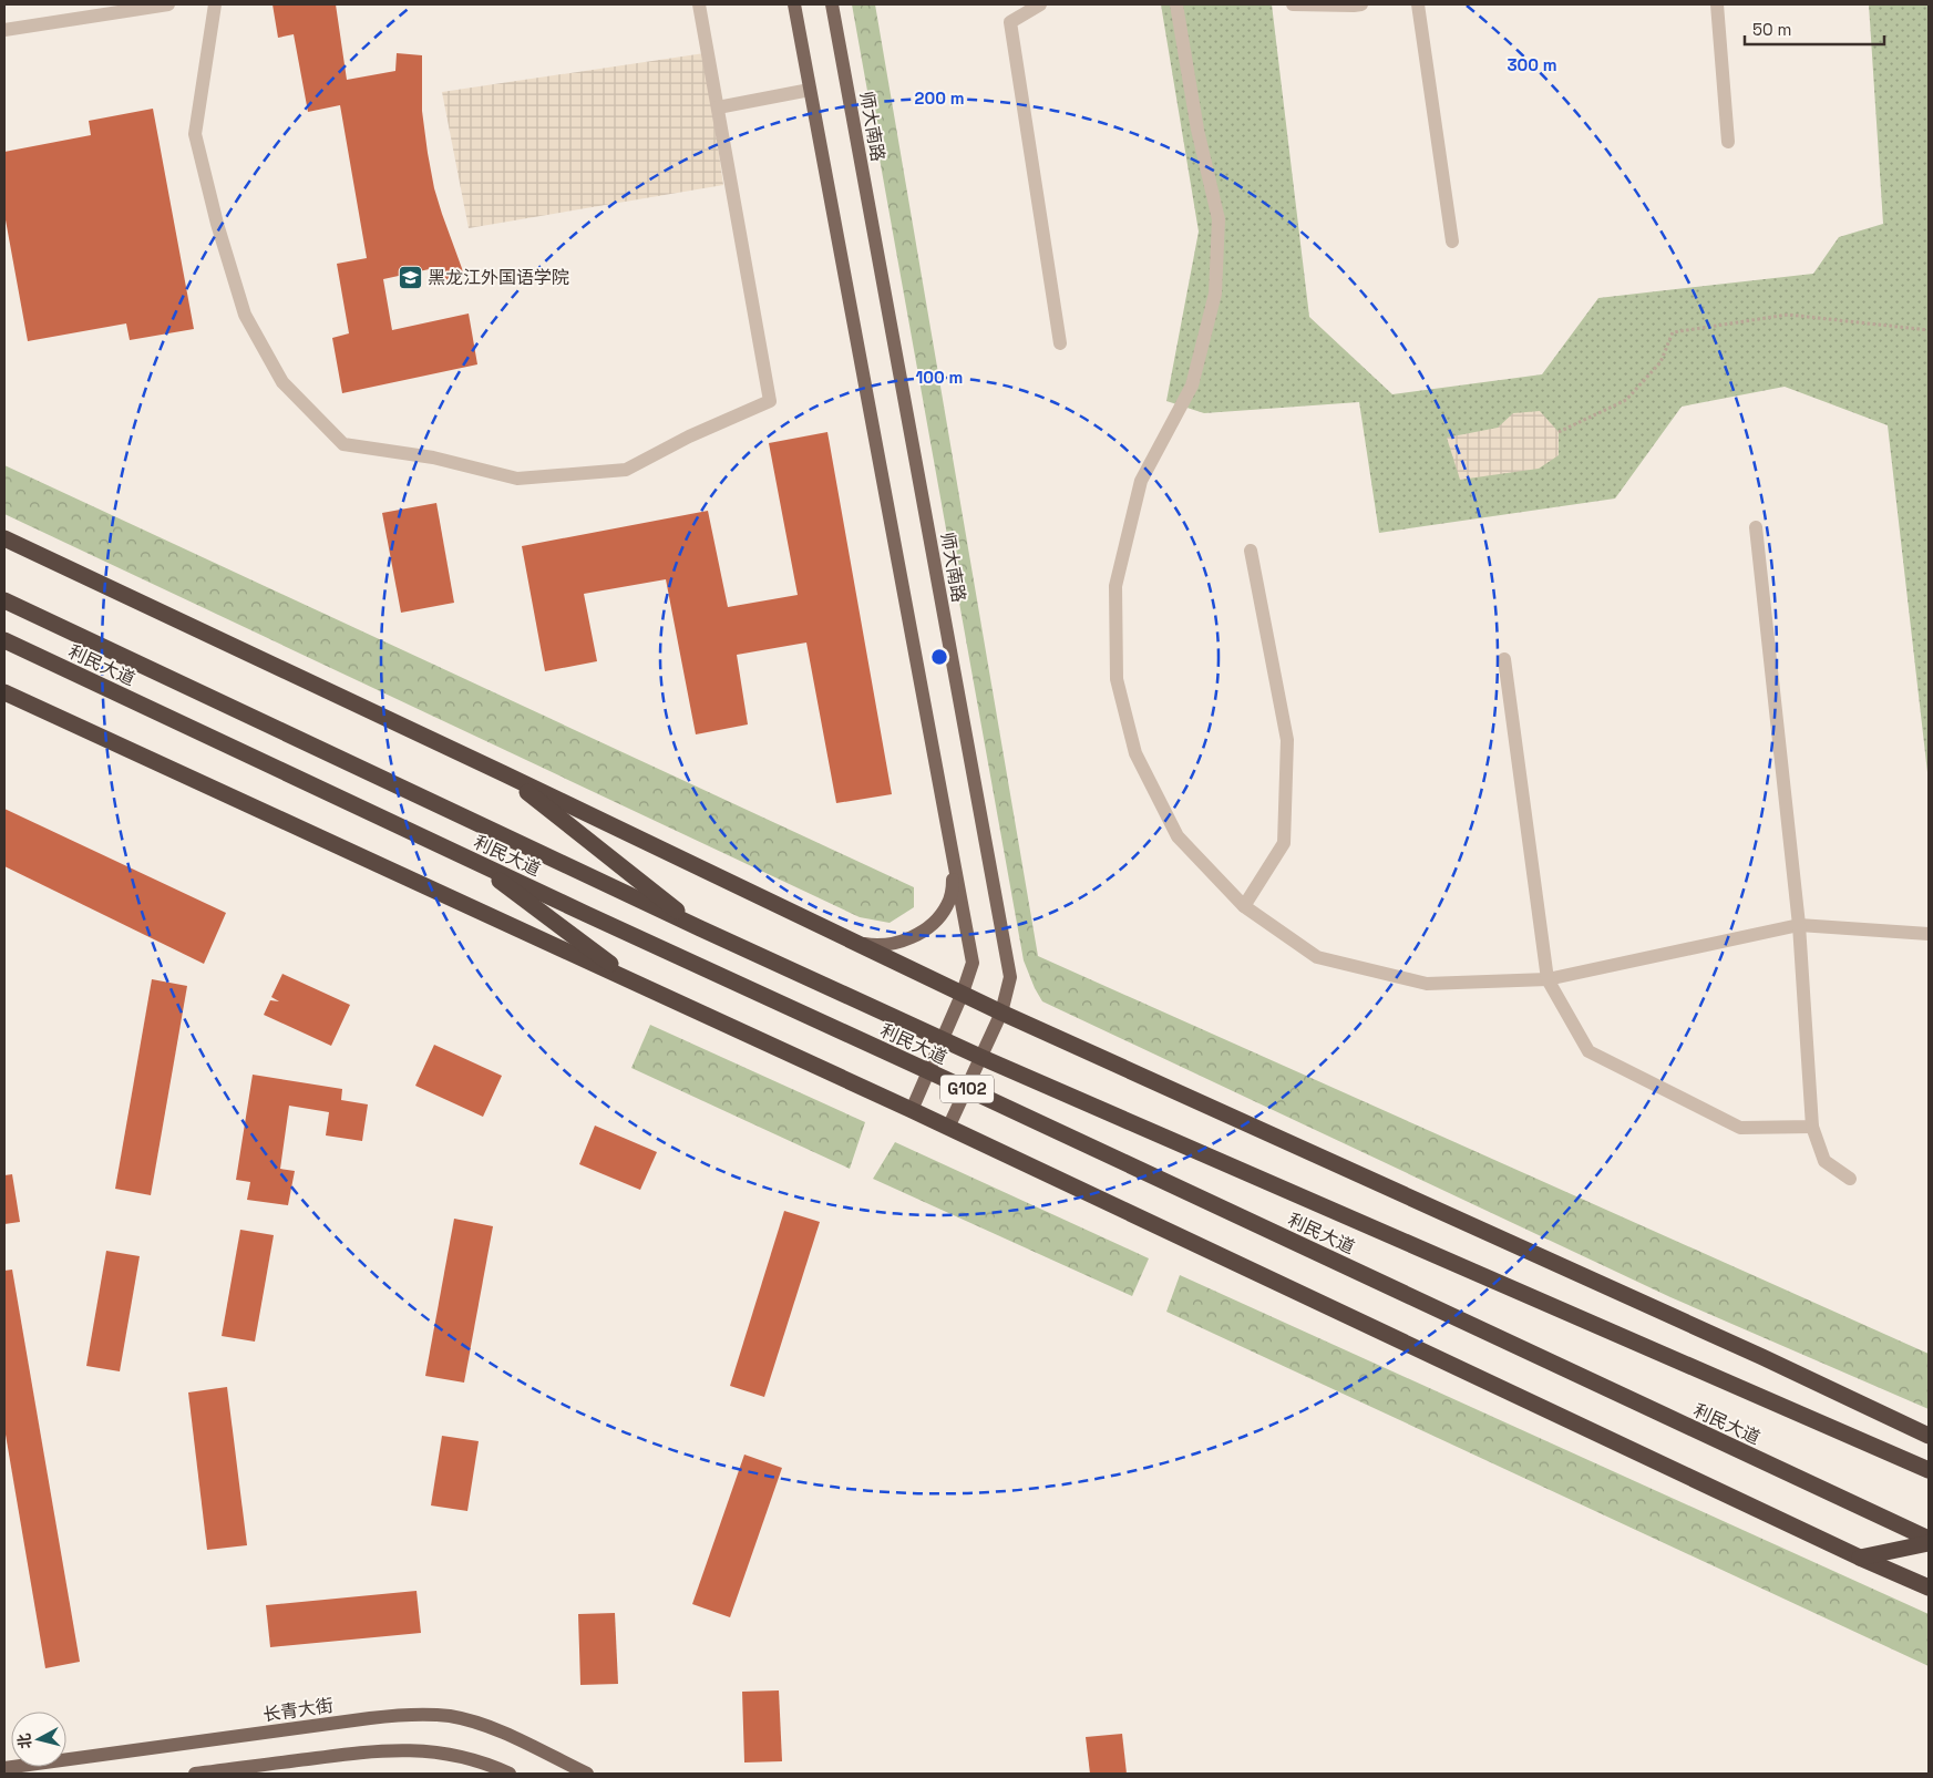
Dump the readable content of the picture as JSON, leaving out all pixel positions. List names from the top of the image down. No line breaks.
{"streets":{"highway":["利民大道","G102"],"main road":["师大南路","长青大街"]},"crossings":[["师大南路","利民大道"]],"places":{"school or university":["黑龙江外国语学院"]},"scale_bar":"50 m","north":"left","rings":["300 m","200 m","100 m"]}
